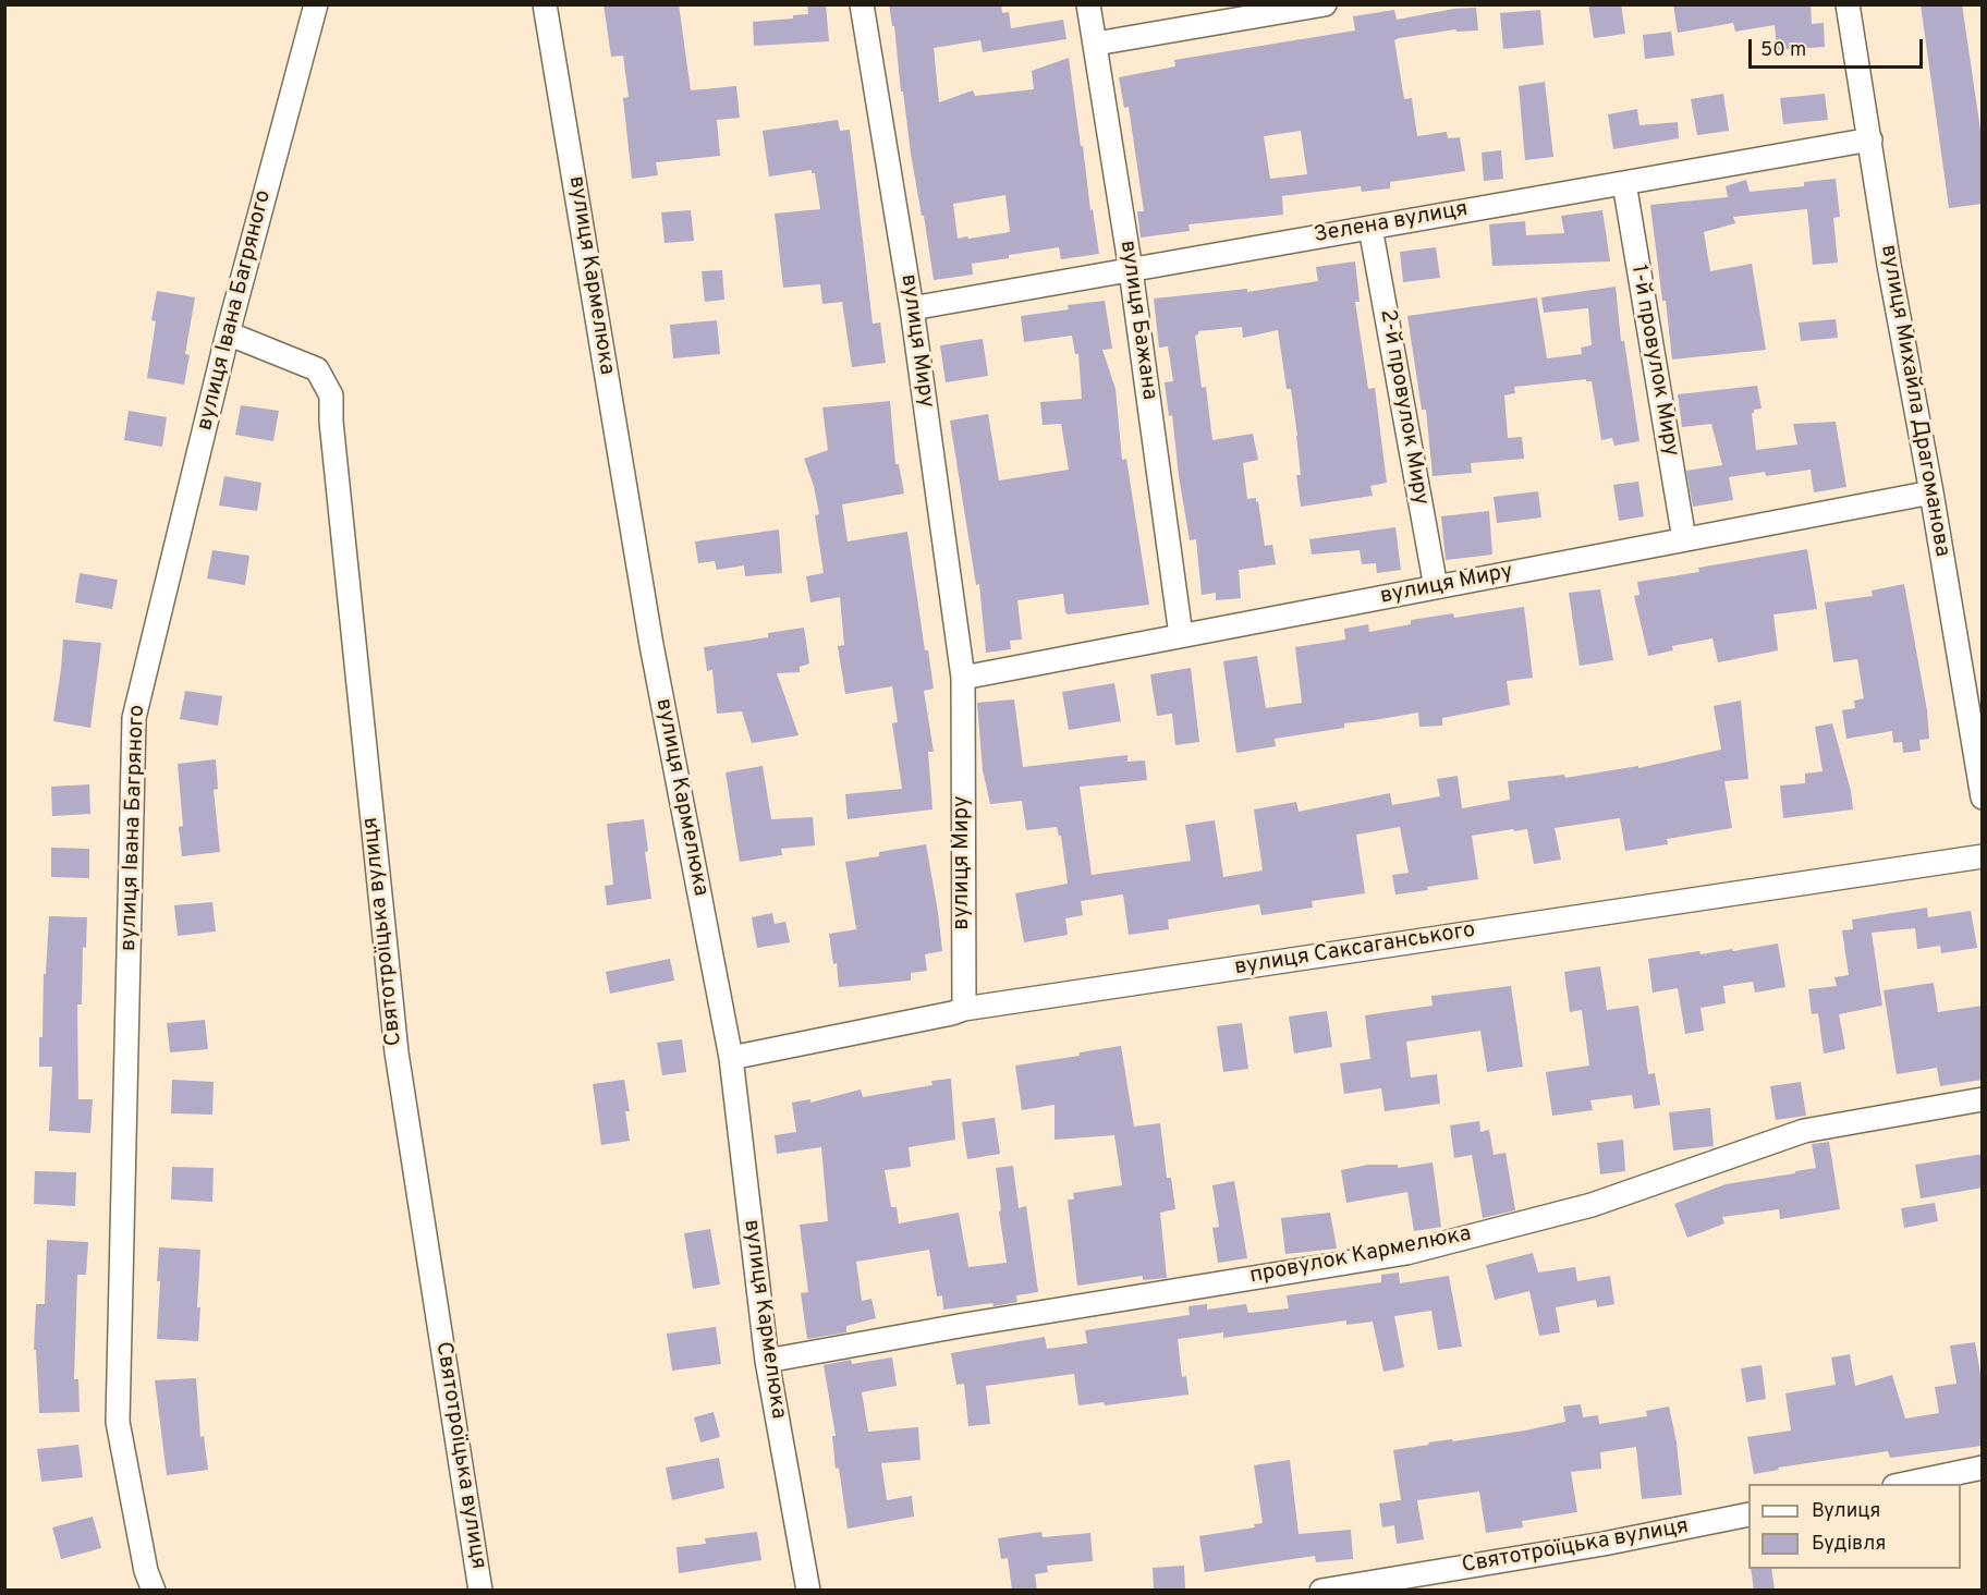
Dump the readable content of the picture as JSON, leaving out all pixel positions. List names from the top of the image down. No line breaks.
{"streets":{"street":["Зелена вулиця","вулиця Кармелюка","вулиця Івана Багряного","вулиця Бажана","вулиця Миру","1-й провулок Миру","вулиця Михайла Драгоманова","2-й провулок Миру","Святотроїцька вулиця","вулиця Саксаганського","провулок Кармелюка"]},"crossings":[["Зелена вулиця","вулиця Бажана"],["Зелена вулиця","вулиця Миру"],["Зелена вулиця","1-й провулок Миру"],["Зелена вулиця","вулиця Михайла Драгоманова"],["Зелена вулиця","2-й провулок Миру"],["вулиця Кармелюка","вулиця Саксаганського"],["вулиця Кармелюка","провулок Кармелюка"],["вулиця Івана Багряного","Святотроїцька вулиця"],["вулиця Бажана","вулиця Миру"],["вулиця Миру","1-й провулок Миру"],["вулиця Миру","вулиця Михайла Драгоманова"],["вулиця Миру","2-й провулок Миру"],["вулиця Миру","вулиця Саксаганського"]],"legend":["Вулиця","Будівля"],"scale_bar":"50 m"}
